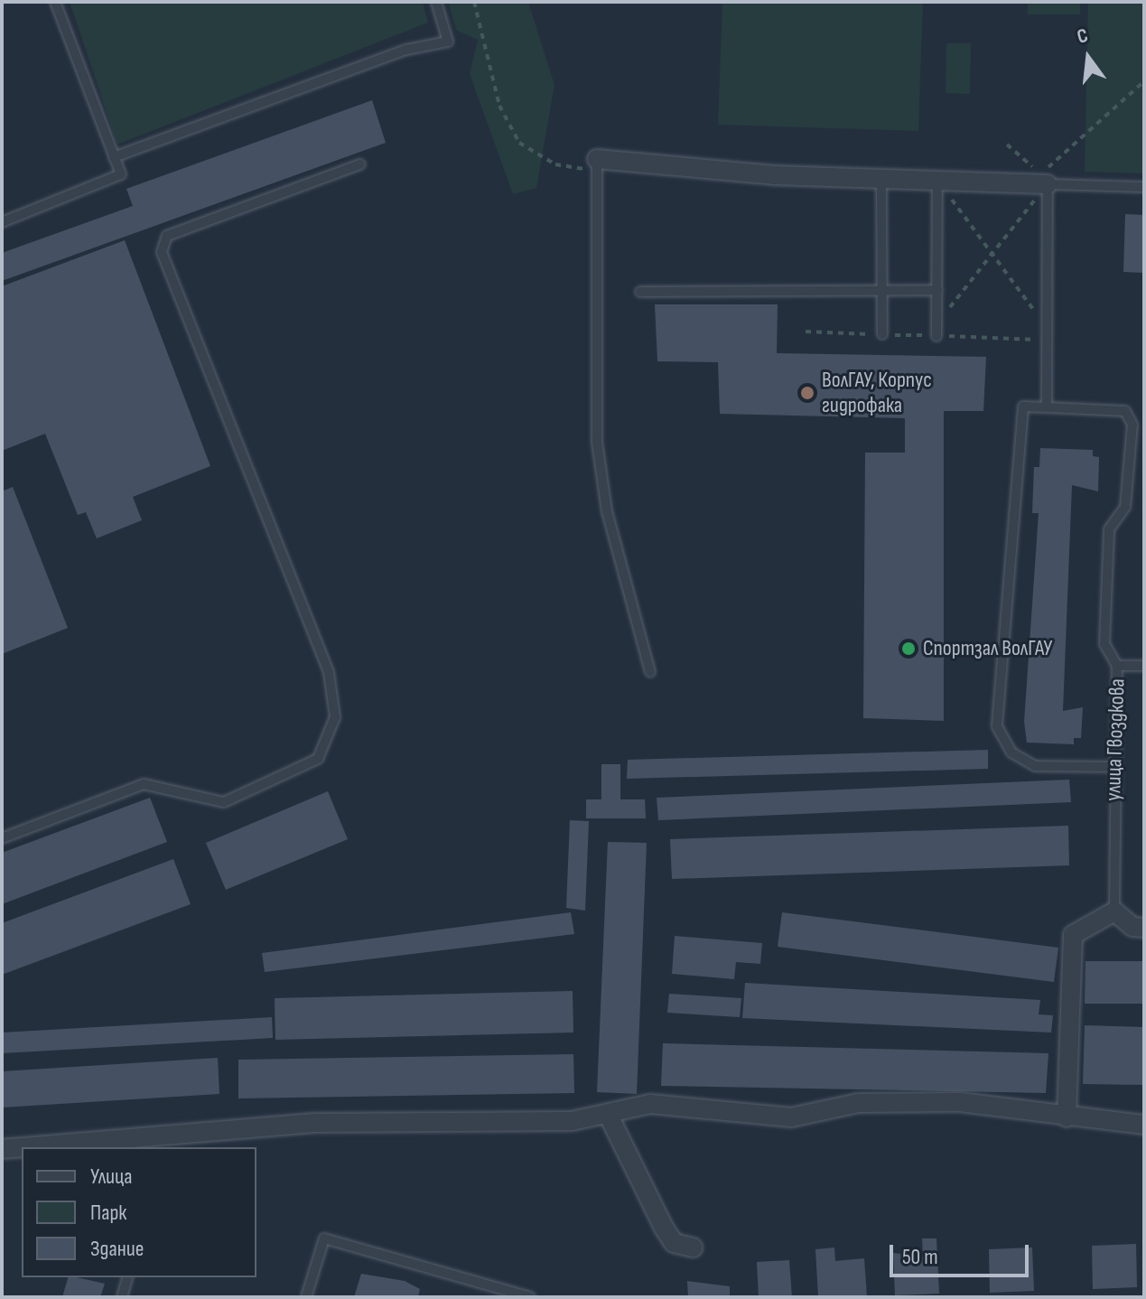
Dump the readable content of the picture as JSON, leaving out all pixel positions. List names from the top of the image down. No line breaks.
{"streets":{"lane":["улица Гвоздкова"]},"places":["ВолГАУ, Корпус гидрофака","Спортзал ВолГАУ"],"legend":["Улица","Парк","Здание"],"scale_bar":"50 m","north":"top"}
